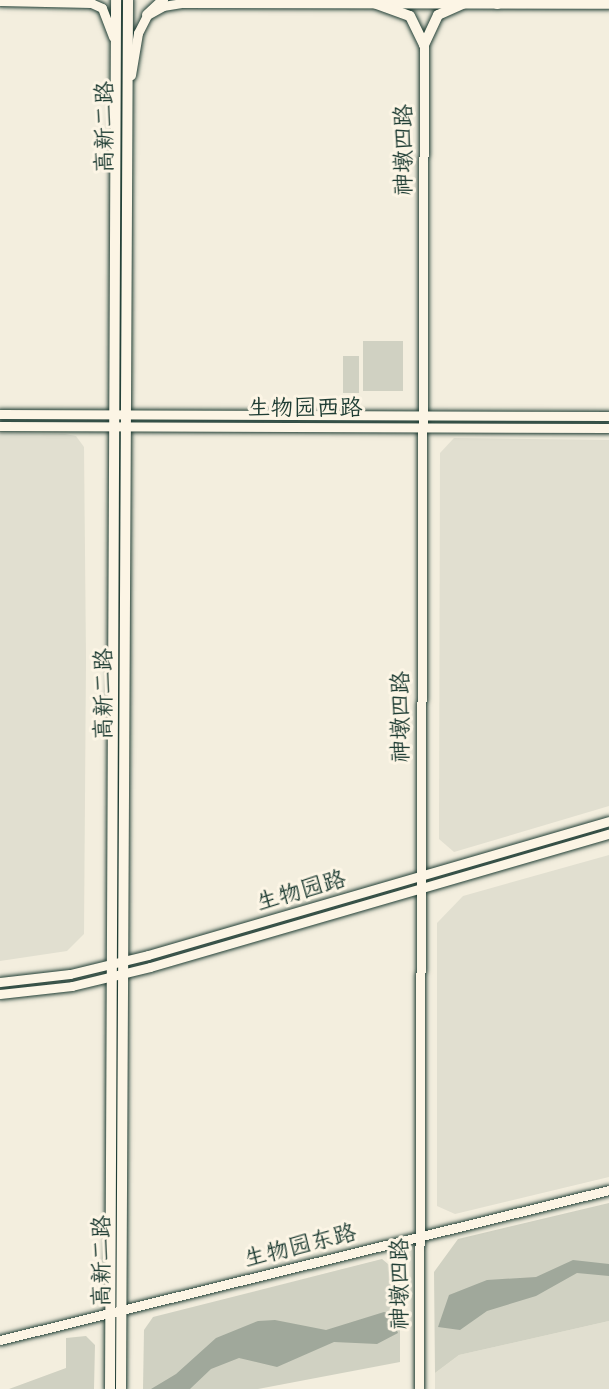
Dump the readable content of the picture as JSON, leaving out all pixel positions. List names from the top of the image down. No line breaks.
{"streets":{"main road":["高新二路"],"street":["神墩四路","生物园西路","生物园路","生物园东路"]},"crossings":[["高新二路","生物园西路"],["高新二路","生物园路"],["高新二路","生物园东路"],["神墩四路","生物园西路"],["神墩四路","生物园路"],["神墩四路","生物园东路"]]}
